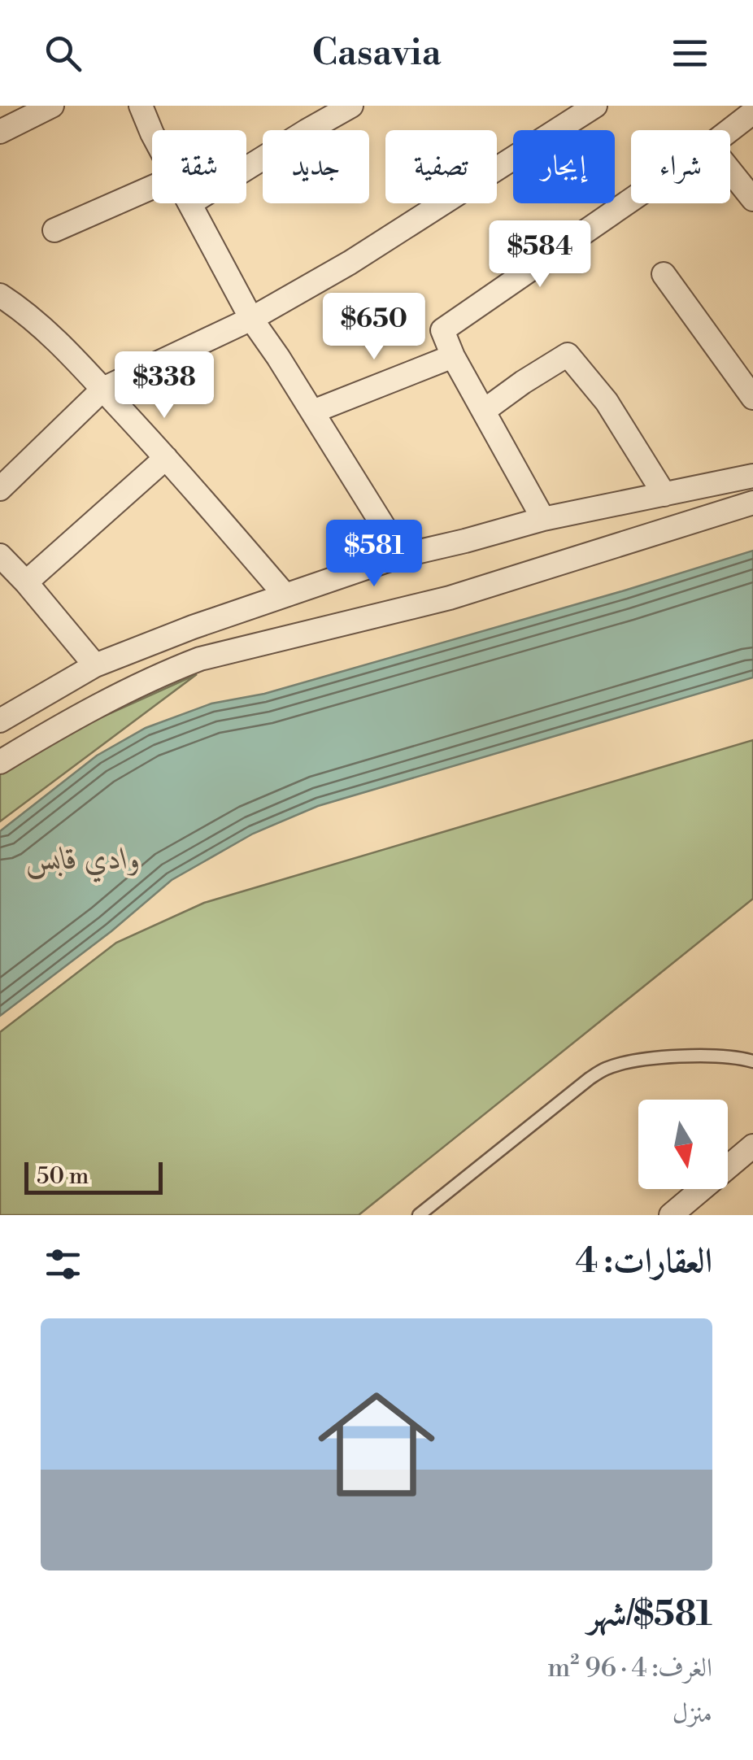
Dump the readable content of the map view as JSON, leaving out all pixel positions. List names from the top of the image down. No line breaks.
{"water":["وادي قابس"],"scale_bar":"50 m","north":"bottom","page":{"header":"Casavia","chip":["شراء","إيجار","تصفية","جديد","شقة"],"price":["$584","$650","$338","$581"],"scale":"50 m","heading":"العقارات: 4","list":[{"name":"$581/شهر","note":"الغرف: 4 · 96 m² · منزل"}]}}
